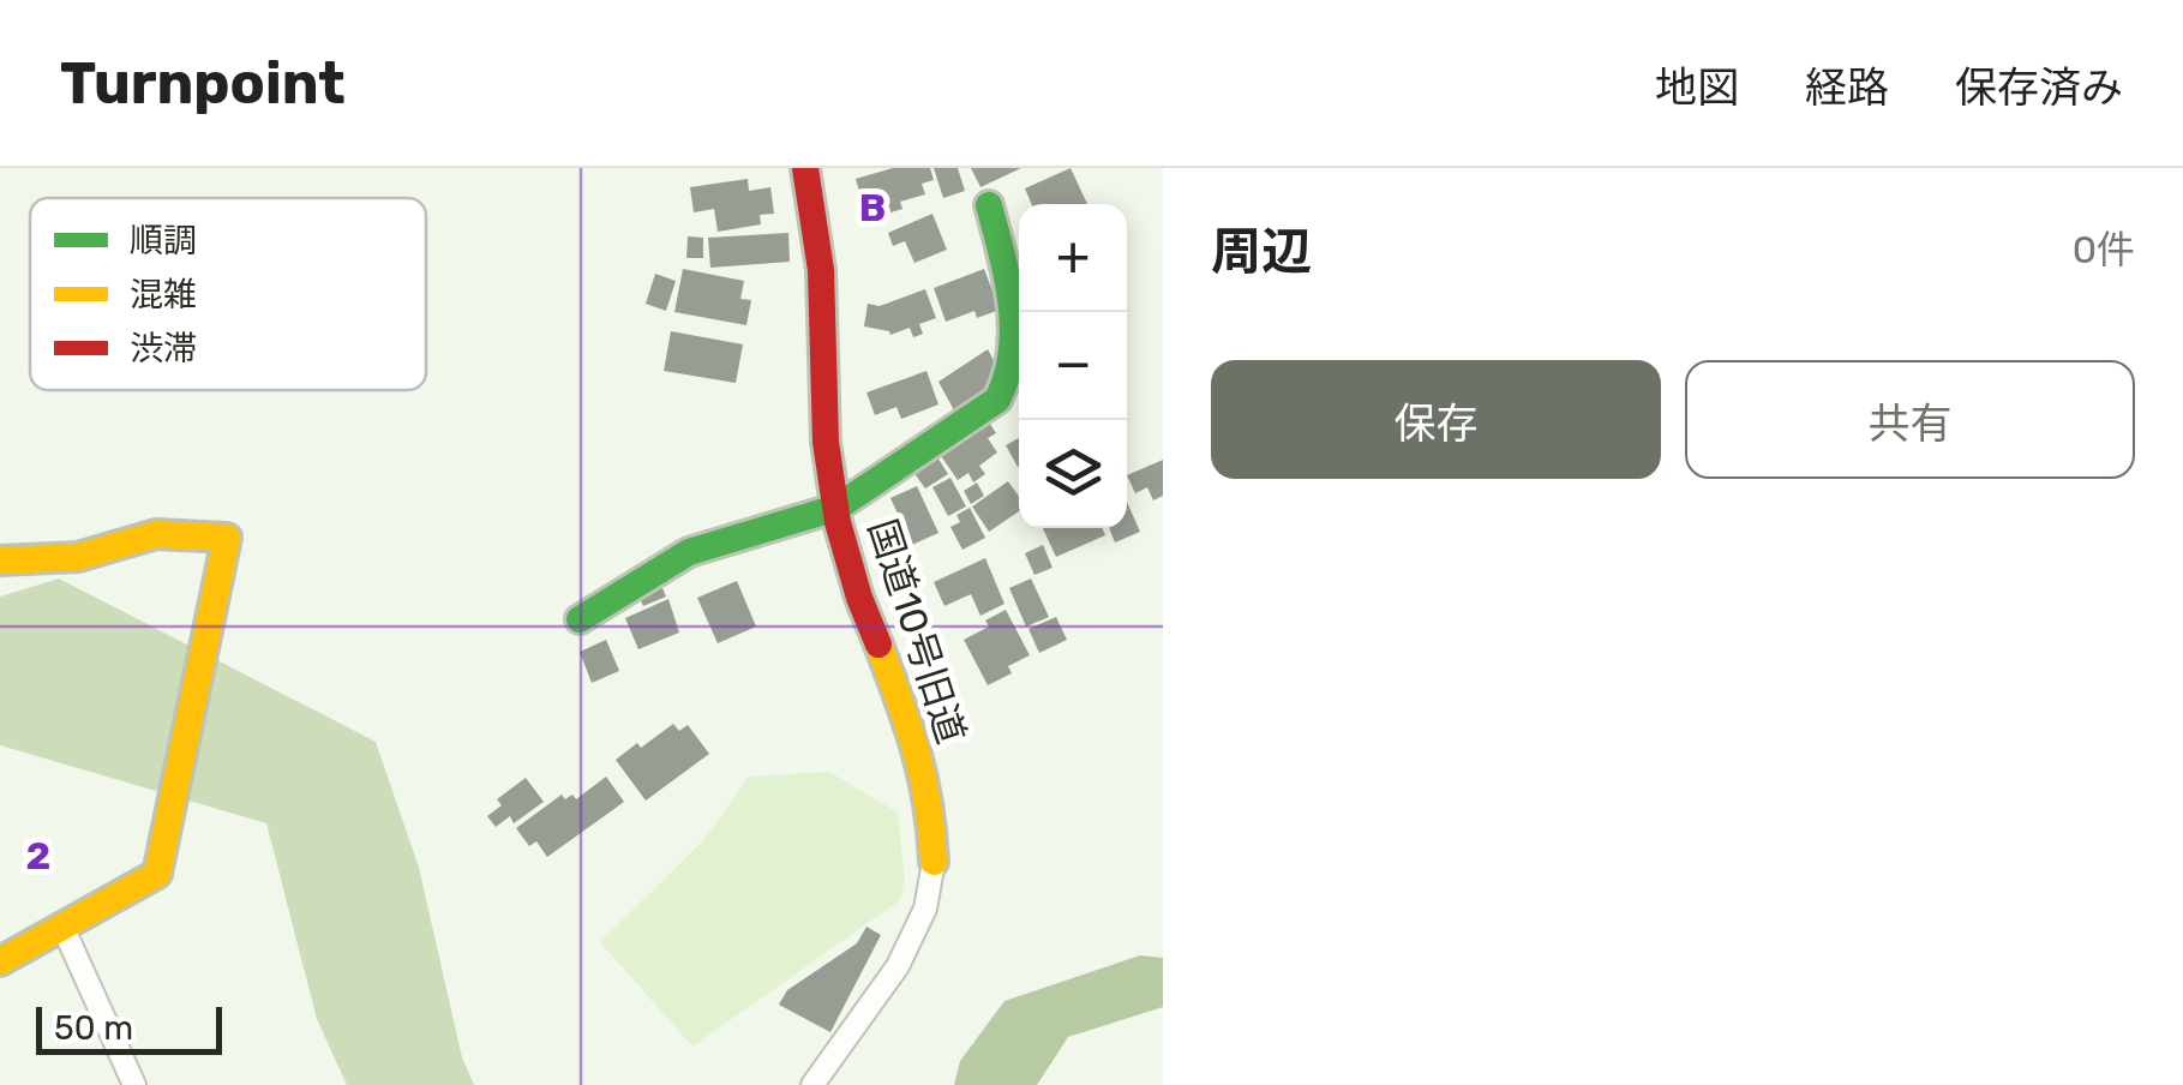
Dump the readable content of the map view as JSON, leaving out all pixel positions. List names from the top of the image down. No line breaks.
{"streets":{"street":["国道10号旧道"]},"legend":["順調","混雑","渋滞"],"scale_bar":"50 m","page":{"header":"Turnpoint","nav":["地図","経路","保存済み"],"heading":["周辺","0件"],"map_buttons":["+","−"],"buttons":["保存","共有"],"scale":"50 m"},"grid":{"columns":["B"],"rows":["2"]}}
